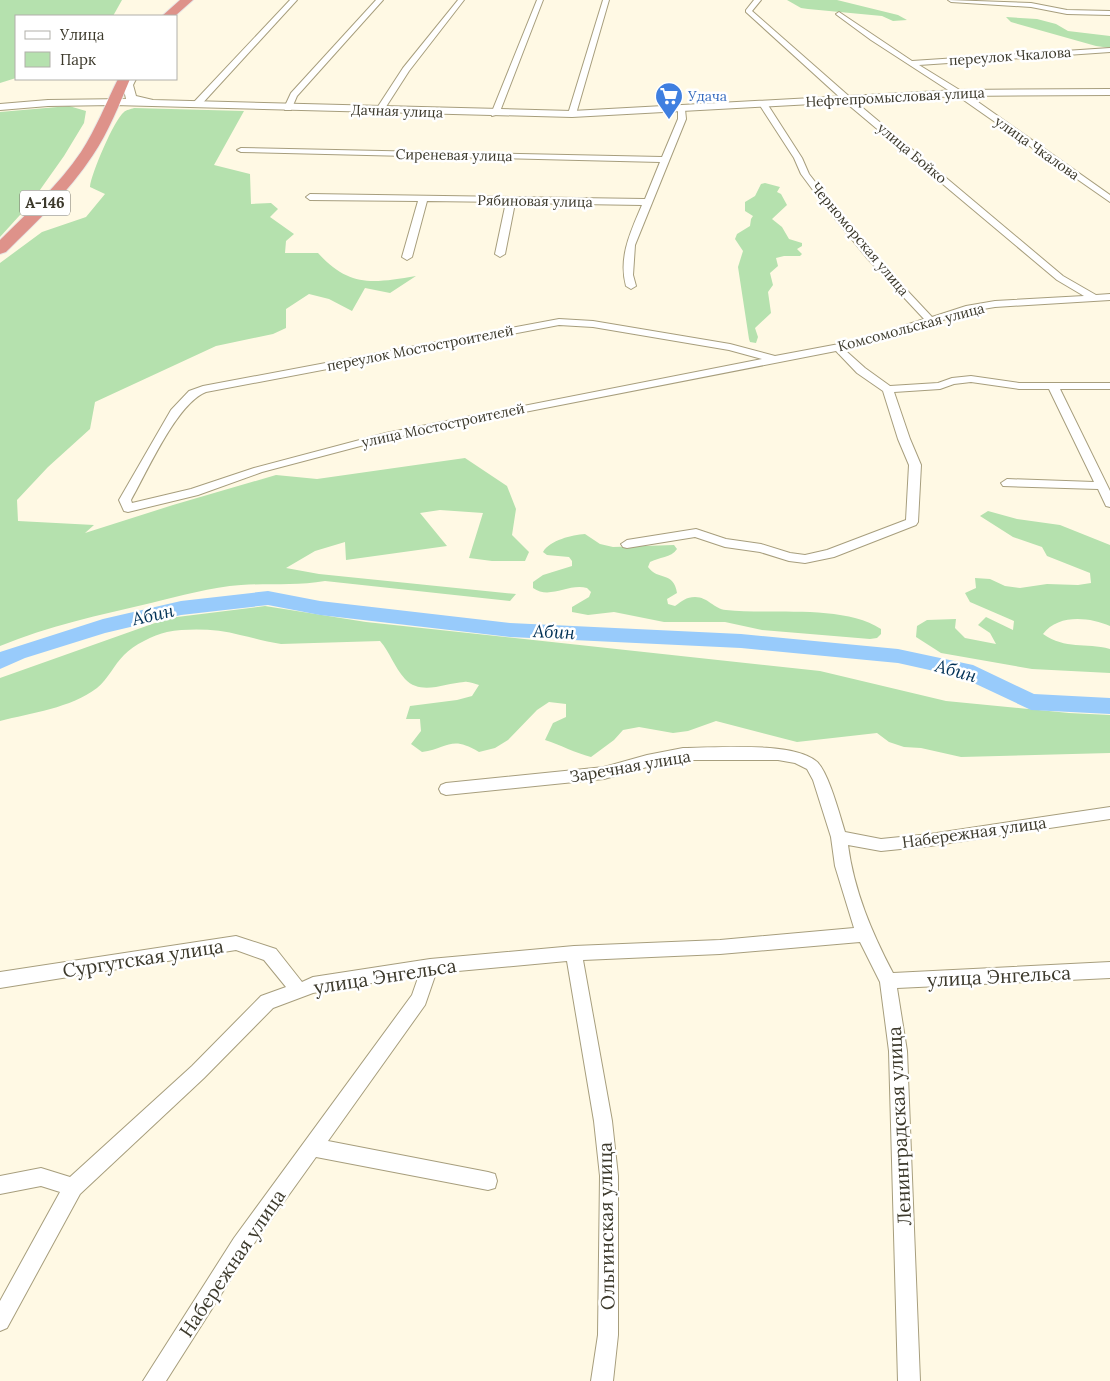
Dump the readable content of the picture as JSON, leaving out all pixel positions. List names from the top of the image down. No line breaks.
{"streets":{"highway":["А-146"],"main road":["Нефтепромысловая улица","Дачная улица"],"street":["переулок Чкалова","улица Чкалова","улица Бойко","Сиреневая улица","Рябиновая улица","Черноморская улица","Комсомольская улица","переулок Мостостроителей","улица Мостостроителей","Заречная улица","Набережная улица","Сургутская улица","улица Энгельса","Ленинградская улица","Ольгинская улица"]},"crossings":[["переулок Чкалова","улица Чкалова"],["Нефтепромысловая улица","Дачная улица"],["Нефтепромысловая улица","улица Чкалова"],["Нефтепромысловая улица","улица Бойко"],["Нефтепромысловая улица","Черноморская улица"],["Дачная улица","А-146"],["улица Бойко","Комсомольская улица"],["Черноморская улица","Комсомольская улица"],["Комсомольская улица","переулок Мостостроителей"],["Комсомольская улица","улица Мостостроителей"],["переулок Мостостроителей","улица Мостостроителей"],["Заречная улица","Ленинградская улица"],["Набережная улица","улица Энгельса"],["Набережная улица","Ленинградская улица"],["Сургутская улица","улица Энгельса"],["улица Энгельса","Ленинградская улица"],["улица Энгельса","Ольгинская улица"]],"water":["Абин"],"places":{"supermarket":["Удача"]},"legend":["Улица","Парк"]}
